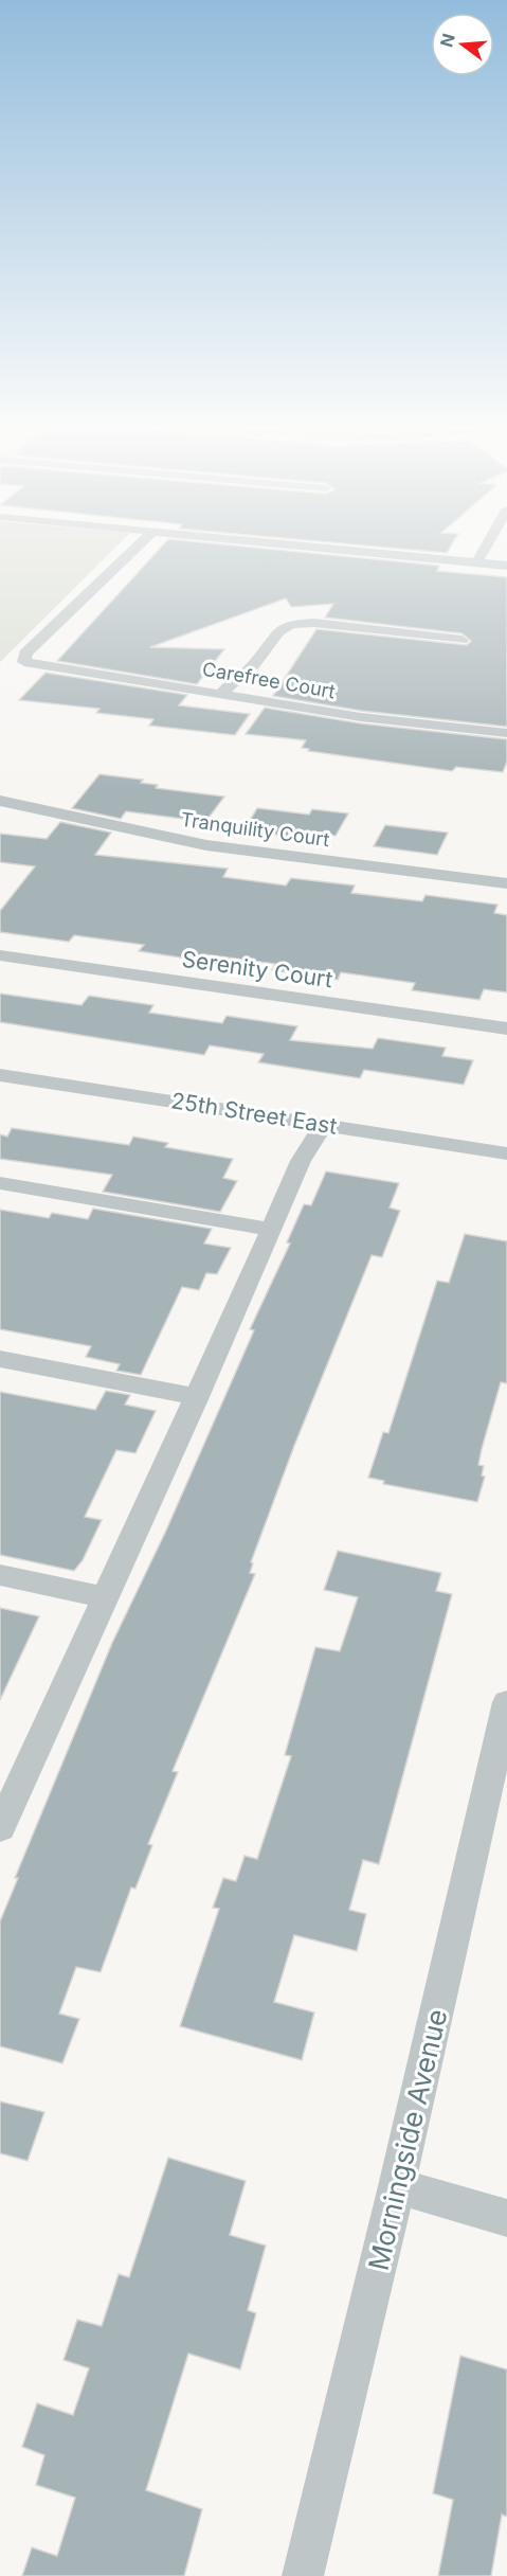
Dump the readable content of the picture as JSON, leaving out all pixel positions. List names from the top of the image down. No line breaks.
{"streets":{"street":["Carefree Court","Tranquility Court","Serenity Court","25th Street East","Morningside Avenue"]},"north":"left"}
